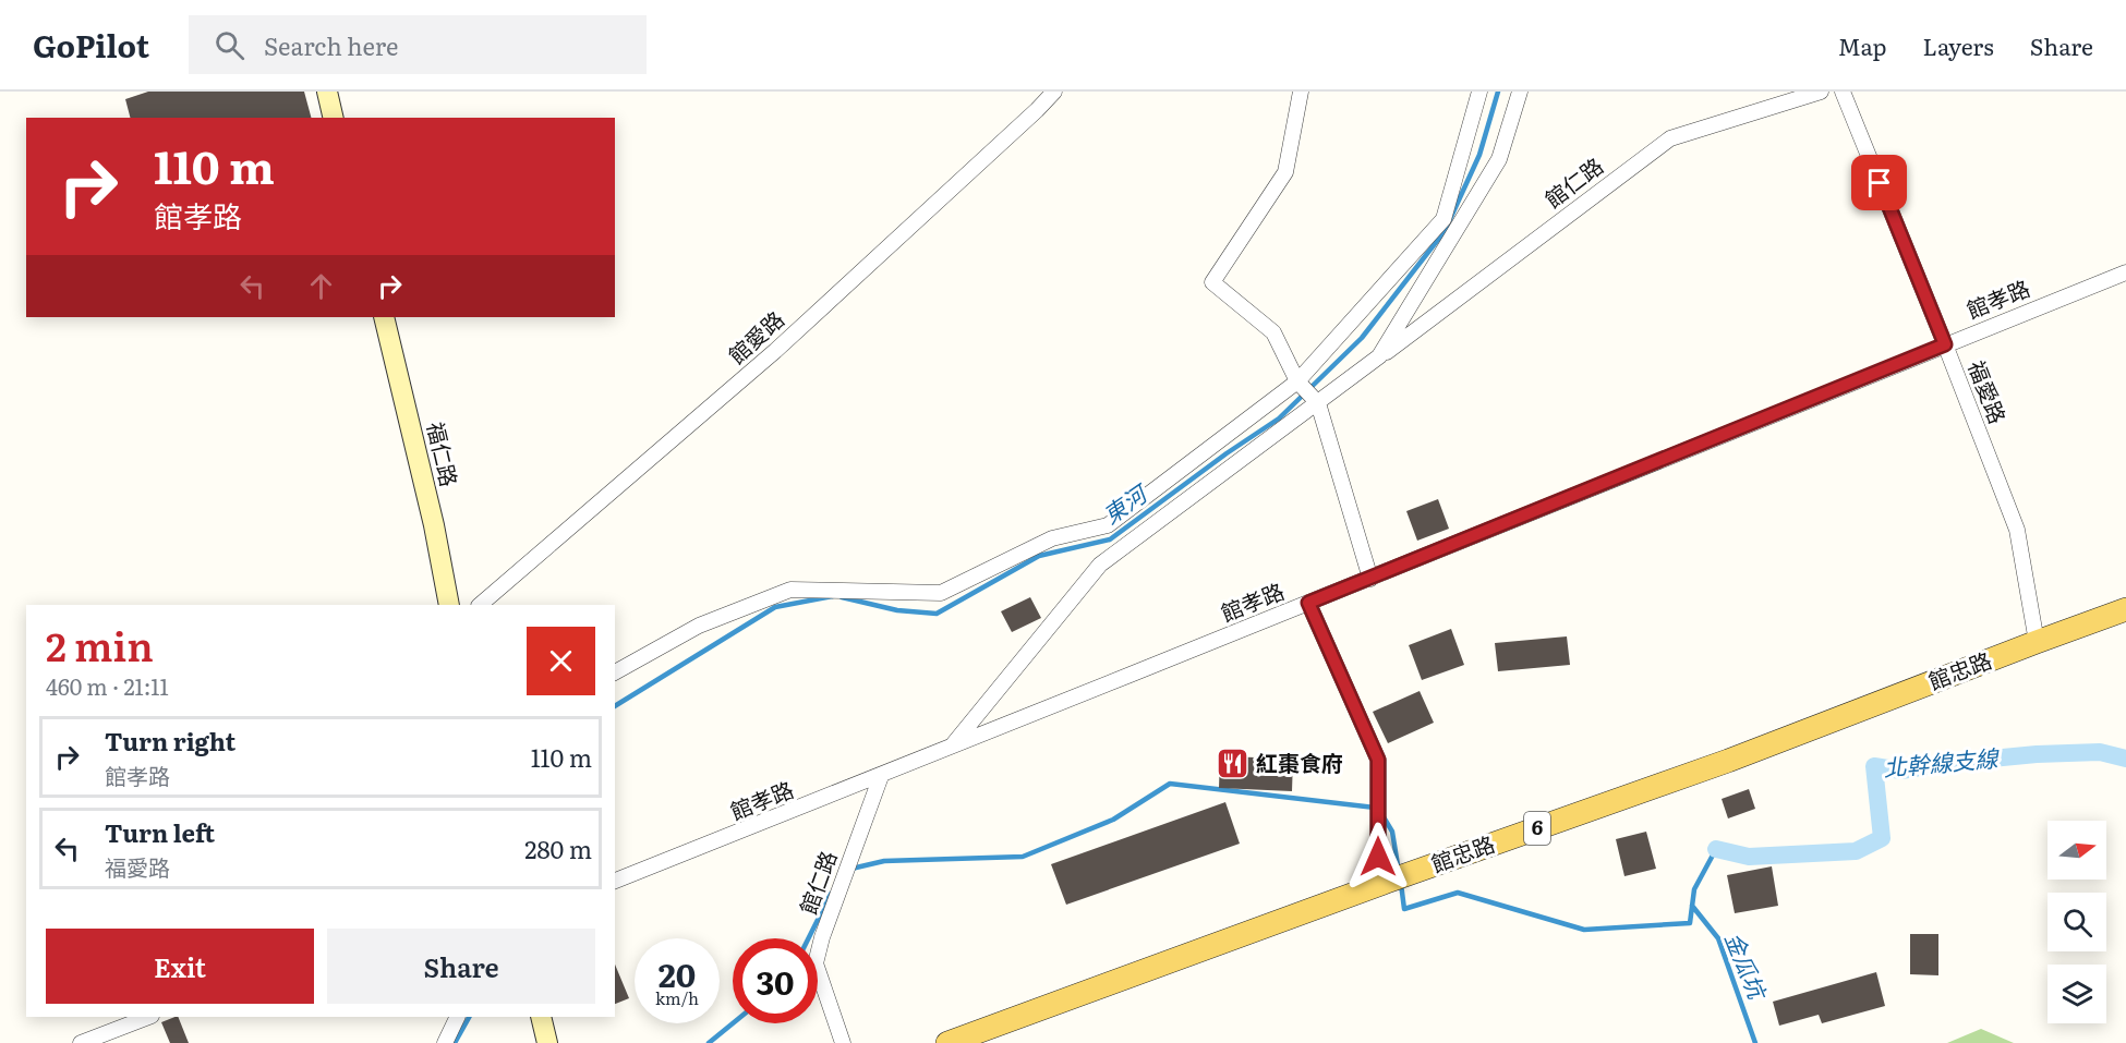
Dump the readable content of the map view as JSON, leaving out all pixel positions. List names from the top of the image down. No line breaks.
{"streets":{"main road":["館忠路","6"],"street":["館仁路","館孝路","館愛路","福愛路","福仁路"]},"crossings":[["館仁路","館孝路"],["館孝路","福愛路"],["福愛路","館忠路"]],"water":["東河","北幹線支線","金瓜坑"],"places":{"restaurant":["紅棗食府"]},"north":"right","page":{"header":"GoPilot","search":"Search here","nav":["Map","Layers","Share"],"turn":["110 m","館孝路"],"heading":["2 min","460 m · 21:11"],"list":[{"name":"Turn right","note":"館孝路","value":"110 m"},{"name":"Turn left","note":"福愛路","value":"280 m"}],"buttons":["Exit","Share"],"speed":"20 km/h","limit":"30"}}
